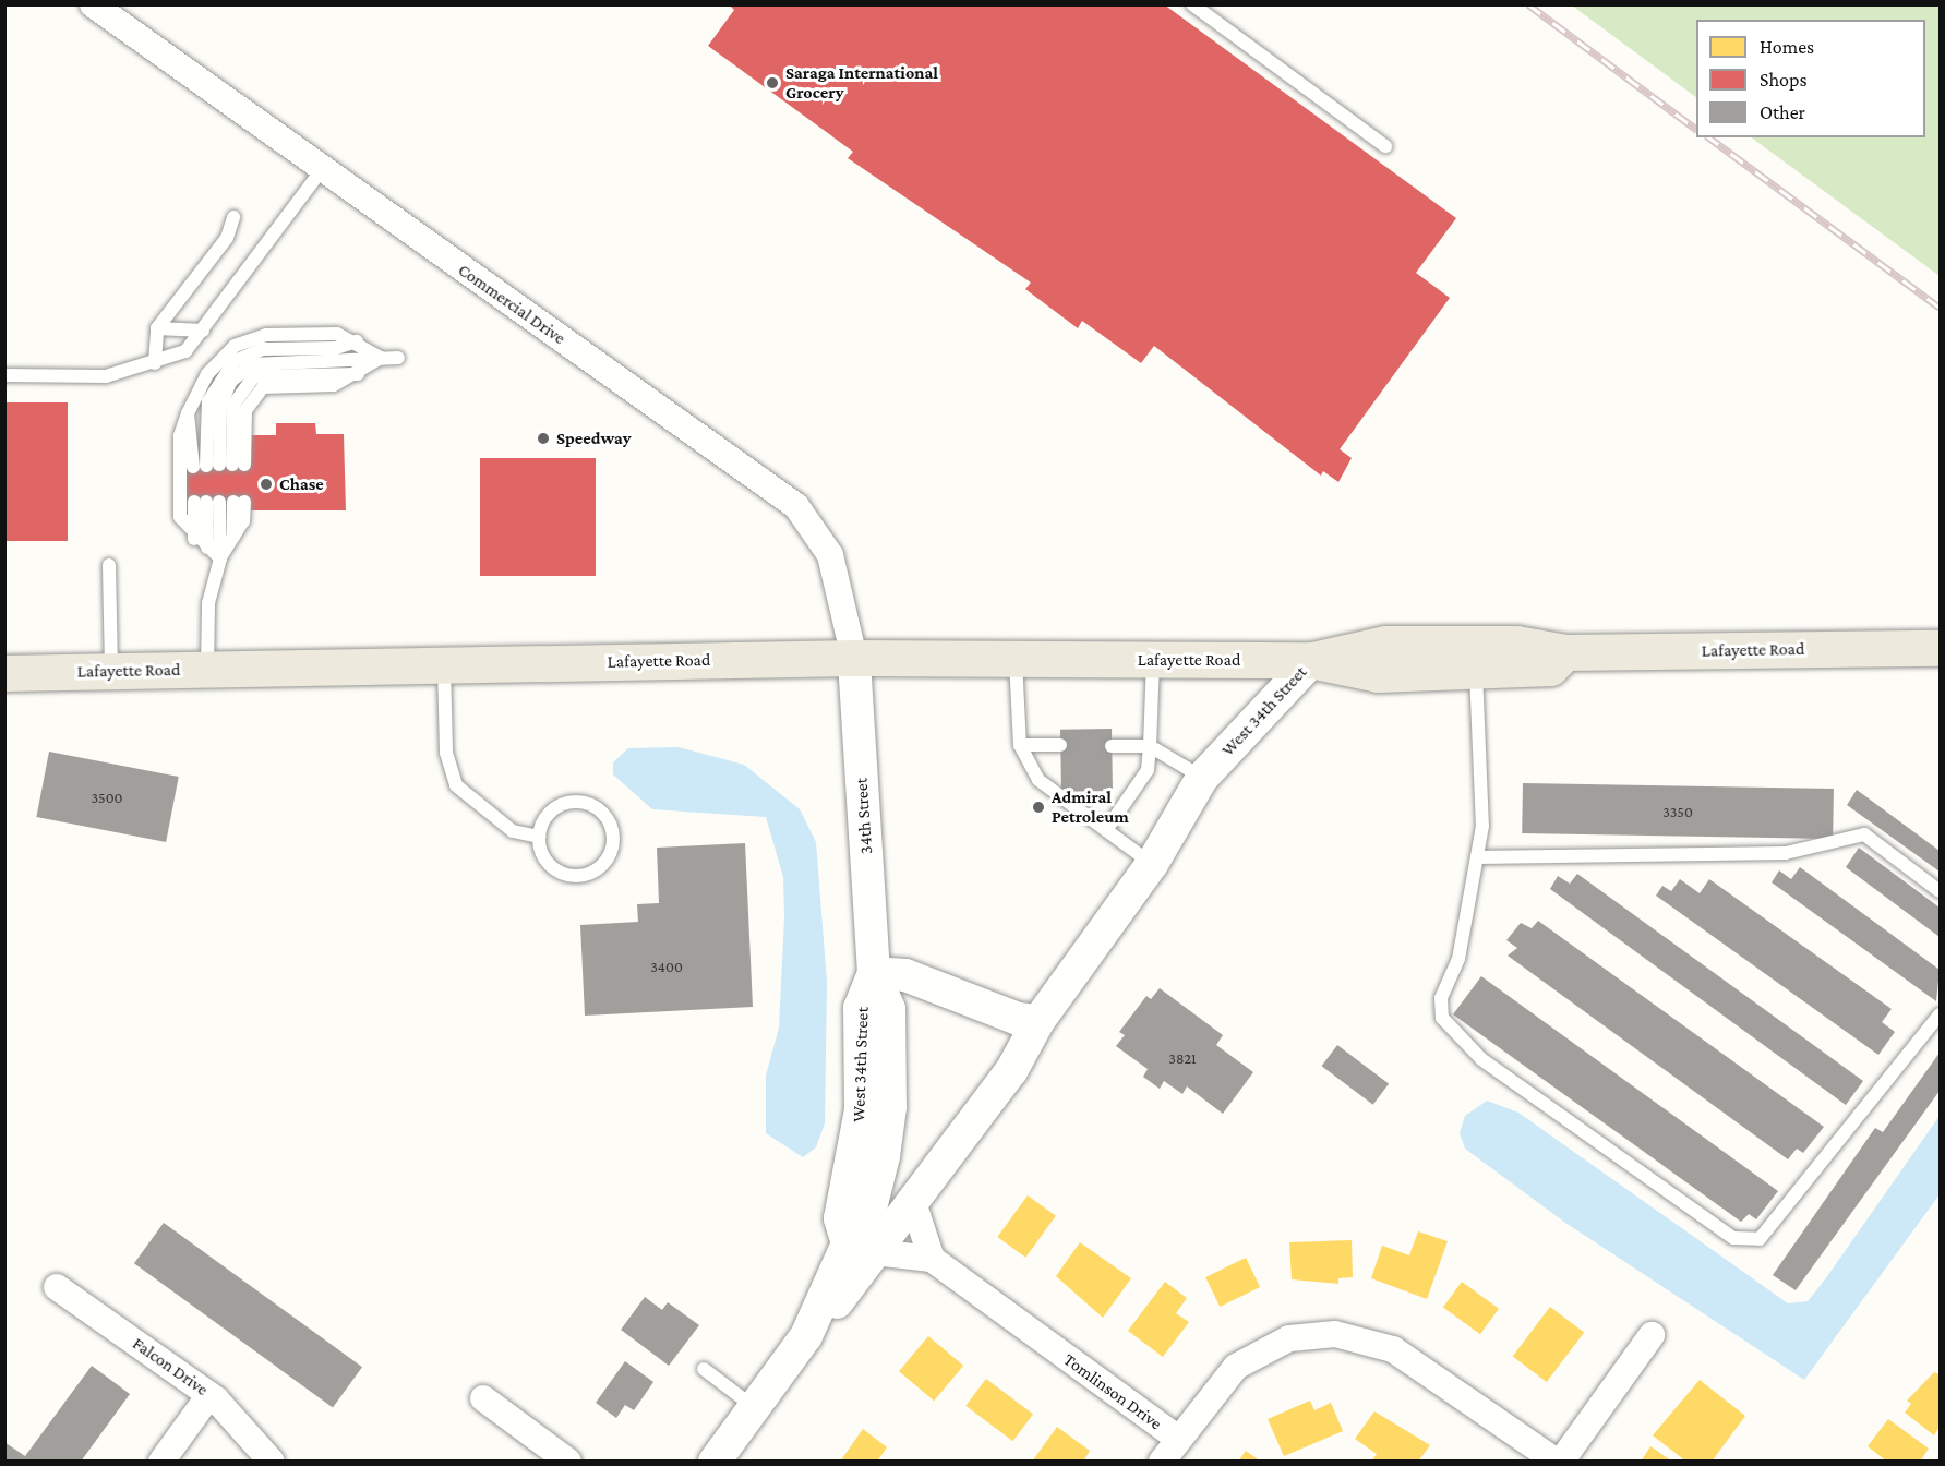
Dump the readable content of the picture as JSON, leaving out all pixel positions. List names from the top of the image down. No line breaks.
{"streets":{"main road":["Lafayette Road"],"street":["Commercial Drive","West 34th Street","34th Street","Falcon Drive","Tomlinson Drive"]},"crossings":[["Commercial Drive","Lafayette Road"],["Commercial Drive","34th Street"],["Lafayette Road","West 34th Street"],["Lafayette Road","34th Street"],["West 34th Street","34th Street"],["West 34th Street","Tomlinson Drive"]],"places":["Saraga International Grocery","Speedway","Chase","Admiral Petroleum"],"house_numbers":["3500","3350","3400","3821"],"legend":["Homes","Shops","Other"]}
